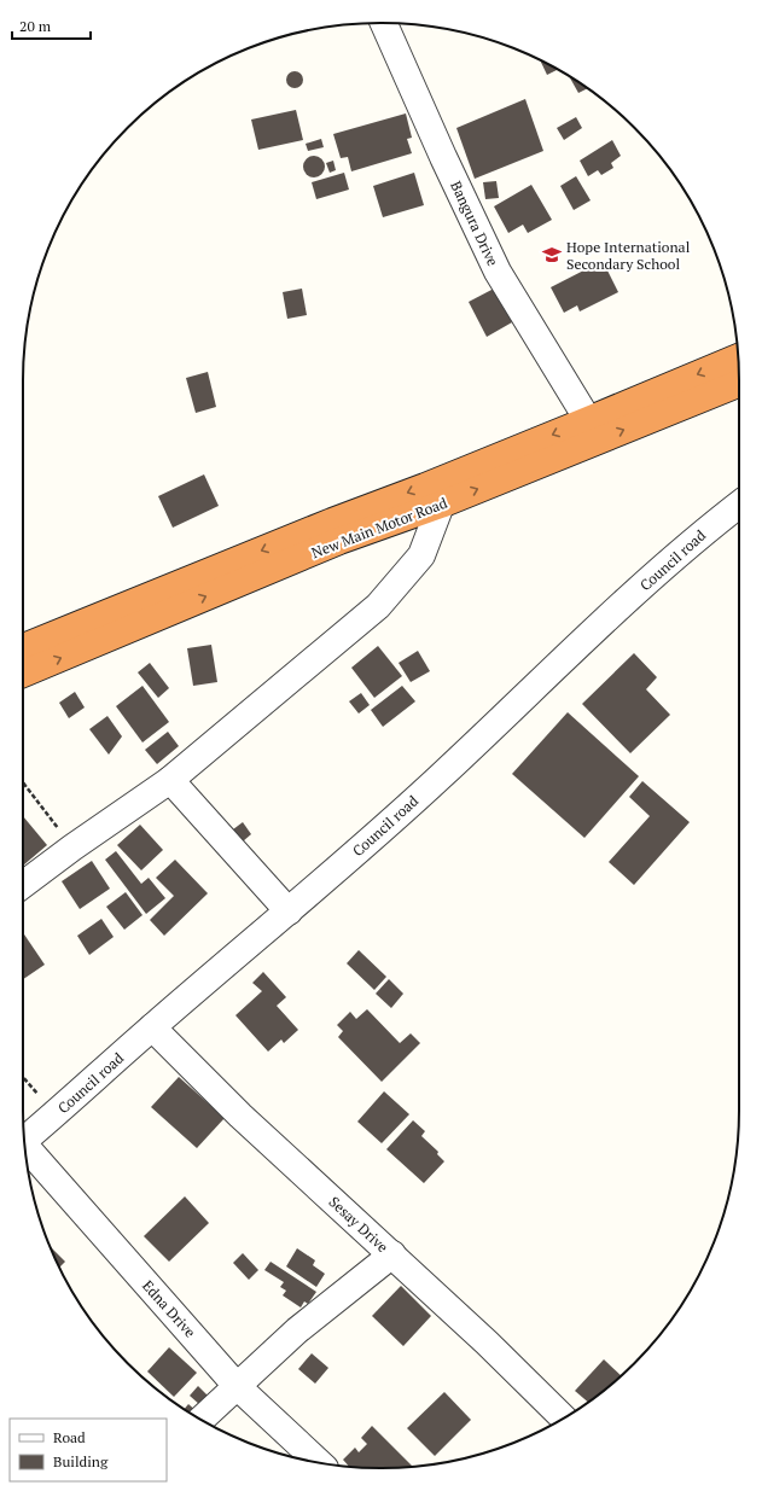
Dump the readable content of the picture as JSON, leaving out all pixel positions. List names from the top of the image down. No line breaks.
{"streets":{"highway":["New Main Motor Road"],"street":["Bangura Drive","Council road","Sesay Drive","Edna Drive"]},"crossings":[["Bangura Drive","New Main Motor Road"],["Council road","Sesay Drive"]],"places":{"school or university":["Hope International Secondary School"]},"legend":["Road","Building"],"scale_bar":"20 m"}
